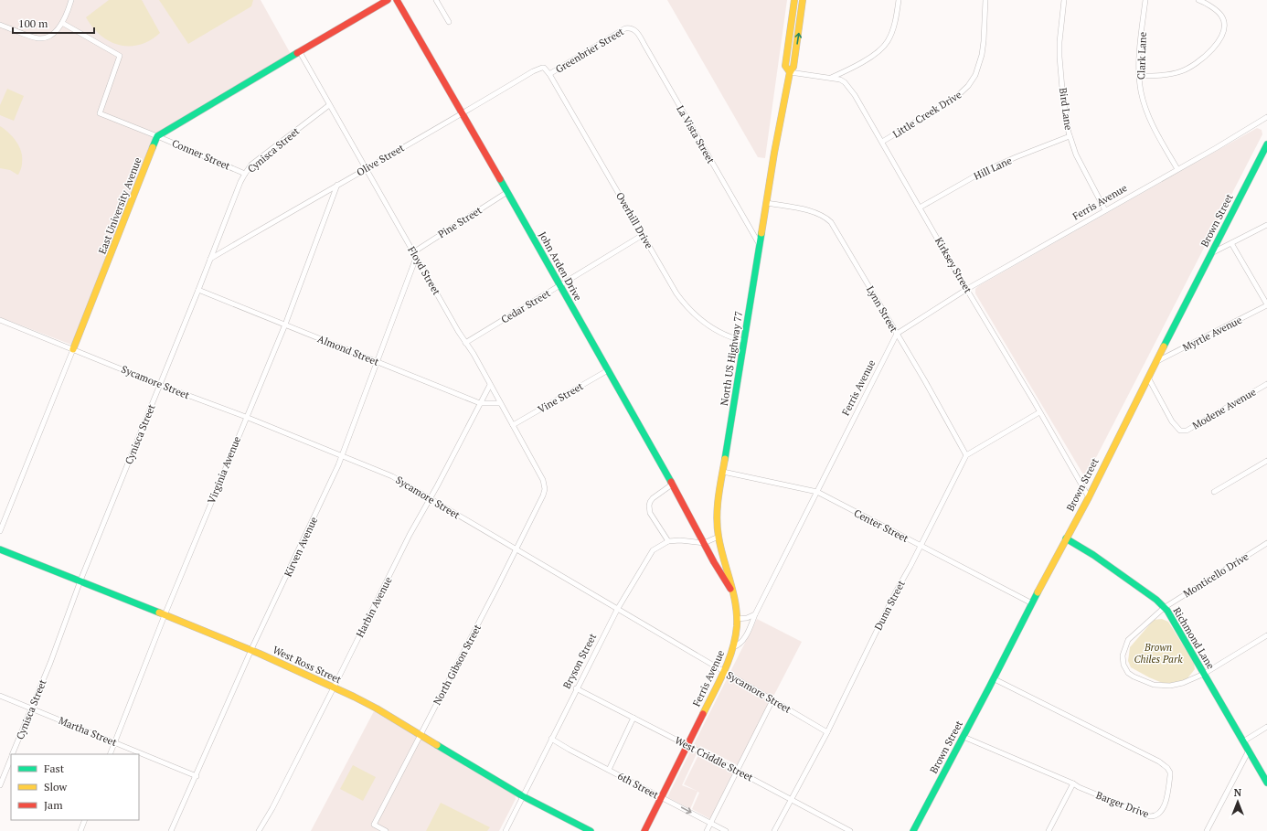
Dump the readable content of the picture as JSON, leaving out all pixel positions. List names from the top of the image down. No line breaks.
{"streets":{"street":["Greenbrier Street","Clark Lane","Bird Lane","Little Creek Drive","La Vista Street","Cynisca Street","Conner Street","Olive Street","Hill Lane","Ferris Avenue","East University Avenue","Overhill Drive","Brown Street","Pine Street","Kirksey Street","John Arden Drive","Floyd Street","Cedar Street","Lynn Street","Myrtle Avenue","Almond Street","North US Highway 77","Sycamore Street","Vine Street","Modene Avenue","Virginia Avenue","Center Street","Kirven Avenue","Monticello Drive","Dunn Street","Harbin Avenue","Richmond Lane","Bryson Street","West Ross Street","North Gibson Street","Martha Street","West Criddle Street","6th Street","Barger Drive"]},"crossings":[["Greenbrier Street","La Vista Street"],["Greenbrier Street","Olive Street"],["Greenbrier Street","Overhill Drive"],["Clark Lane","Ferris Avenue"],["Bird Lane","Hill Lane"],["Bird Lane","Ferris Avenue"],["Little Creek Drive","Kirksey Street"],["La Vista Street","North US Highway 77"],["Cynisca Street","Conner Street"],["Cynisca Street","Olive Street"],["Cynisca Street","Floyd Street"],["Cynisca Street","Almond Street"],["Cynisca Street","Sycamore Street"],["Cynisca Street","West Ross Street"],["Cynisca Street","Martha Street"],["Conner Street","East University Avenue"],["Olive Street","Overhill Drive"],["Olive Street","John Arden Drive"],["Olive Street","Floyd Street"],["Olive Street","Virginia Avenue"],["Hill Lane","Kirksey Street"],["Ferris Avenue","Kirksey Street"],["Ferris Avenue","Lynn Street"],["Ferris Avenue","North US Highway 77"],["Ferris Avenue","Sycamore Street"],["Ferris Avenue","Center Street"],["Ferris Avenue","West Criddle Street"],["Ferris Avenue","6th Street"],["East University Avenue","Sycamore Street"],["Overhill Drive","Cedar Street"],["Overhill Drive","North US Highway 77"],["Brown Street","Kirksey Street"],["Brown Street","Myrtle Avenue"],["Brown Street","Modene Avenue"],["Brown Street","Center Street"],["Brown Street","Richmond Lane"],["Brown Street","Barger Drive"],["Pine Street","John Arden Drive"],["Pine Street","Floyd Street"],["Kirksey Street","North US Highway 77"],["John Arden Drive","Cedar Street"],["John Arden Drive","Vine Street"],["Floyd Street","Cedar Street"],["Floyd Street","Almond Street"],["Floyd Street","Vine Street"],["Floyd Street","Kirven Avenue"],["Floyd Street","Harbin Avenue"],["Floyd Street","North Gibson Street"],["Lynn Street","North US Highway 77"],["Lynn Street","Dunn Street"],["Almond Street","Virginia Avenue"],["Almond Street","Kirven Avenue"],["Almond Street","Harbin Avenue"],["North US Highway 77","Center Street"],["Sycamore Street","Virginia Avenue"],["Sycamore Street","Kirven Avenue"],["Sycamore Street","Dunn Street"],["Sycamore Street","Harbin Avenue"],["Sycamore Street","Bryson Street"],["Sycamore Street","North Gibson Street"],["Virginia Avenue","West Ross Street"],["Virginia Avenue","Martha Street"],["Center Street","Dunn Street"],["Kirven Avenue","West Ross Street"],["Kirven Avenue","Martha Street"],["Monticello Drive","Richmond Lane"],["Dunn Street","West Criddle Street"],["Harbin Avenue","West Ross Street"],["Bryson Street","West Ross Street"],["Bryson Street","West Criddle Street"],["Bryson Street","6th Street"],["West Ross Street","North Gibson Street"]],"parks":["Brown Chiles Park"],"legend":["Fast","Slow","Jam"],"scale_bar":"100 m","north":"top"}
